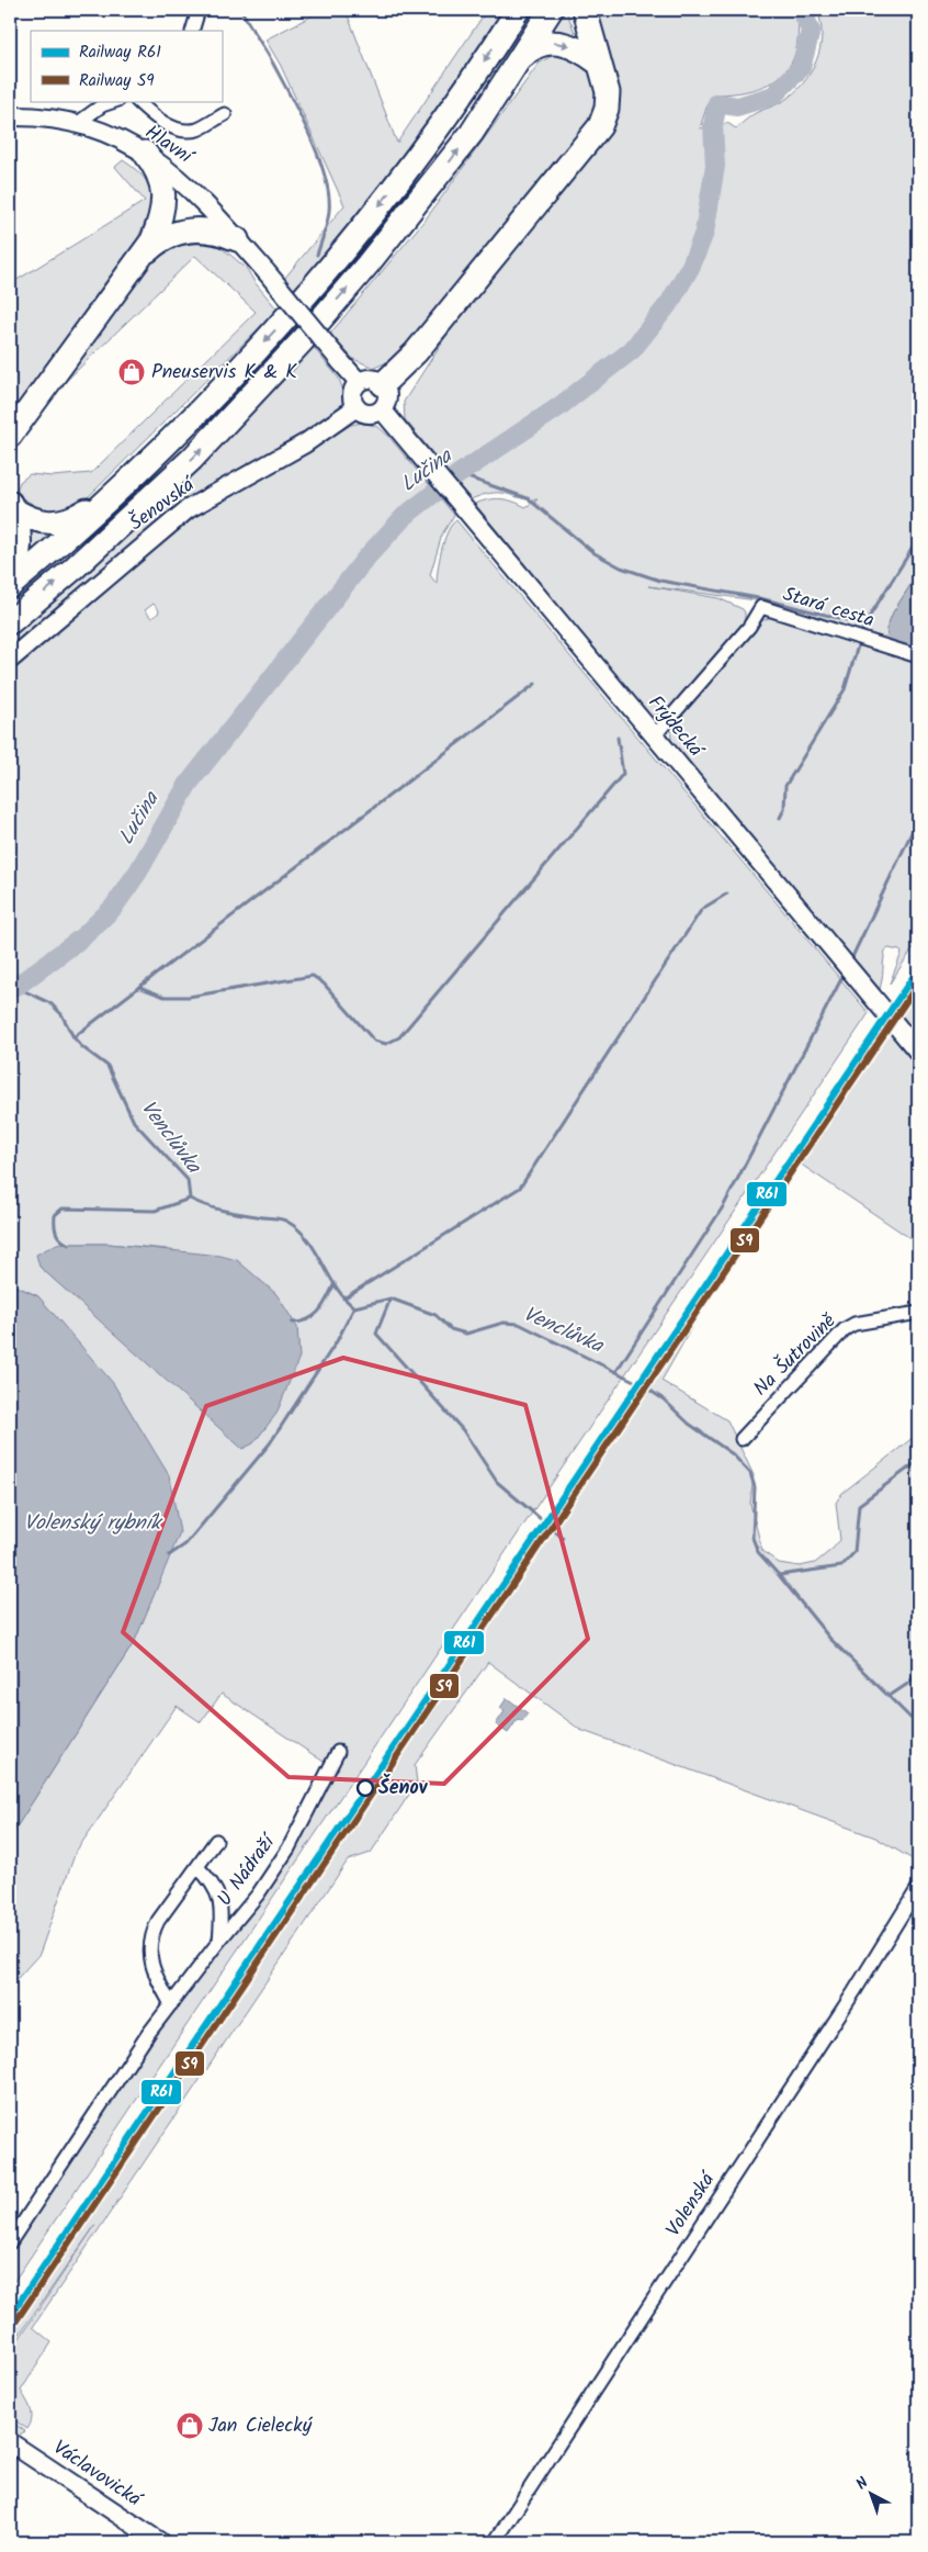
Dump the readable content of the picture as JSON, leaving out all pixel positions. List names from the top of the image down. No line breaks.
{"streets":{"main road":["Hlavní","Šenovská","Frýdecká","Václavovická"],"street":["Stará cesta","Na Šutrovině","U Nádraží","Volenská"]},"crossings":[["Hlavní","Šenovská"],["Hlavní","Frýdecká"],["Šenovská","Frýdecká"],["Stará cesta","Frýdecká"]],"water":["Lučina","Venclůvka","Volenský rybník"],"places":{"shop":["Pneuservis K & K","Jan Cielecký"],"other":["Šenov"]},"lines":["rail line R61","rail line S9"],"legend":["Railway R61","Railway S9"],"north":"top left"}
